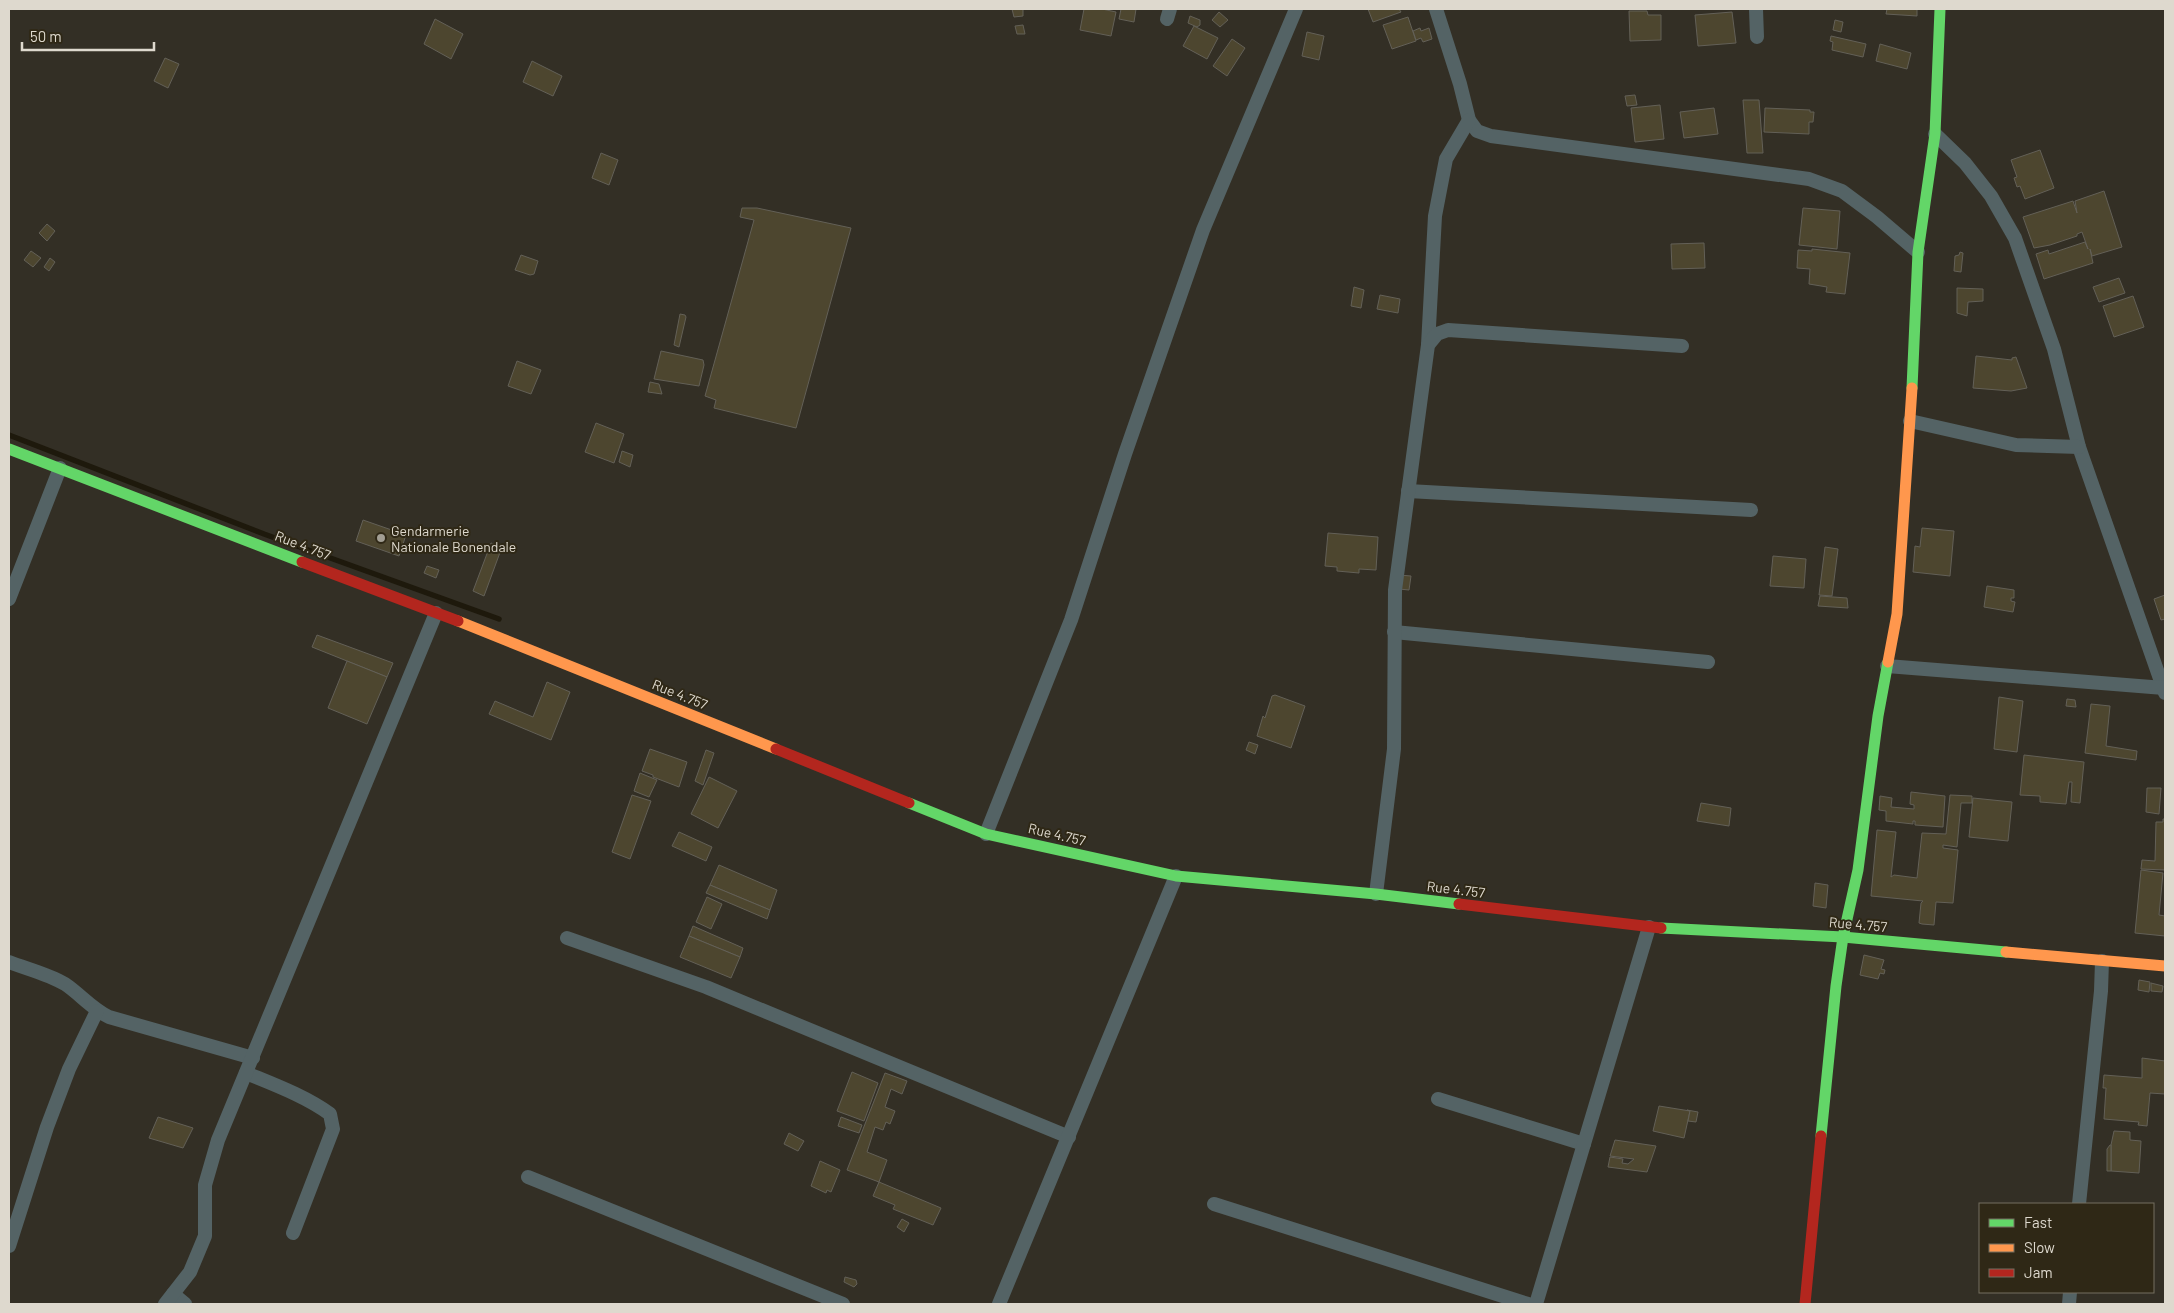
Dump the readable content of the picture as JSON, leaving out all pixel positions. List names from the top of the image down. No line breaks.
{"streets":{"street":["Rue 4.757"]},"places":["Gendarmerie Nationale Bonendale"],"legend":["Fast","Slow","Jam"],"scale_bar":"50 m"}
